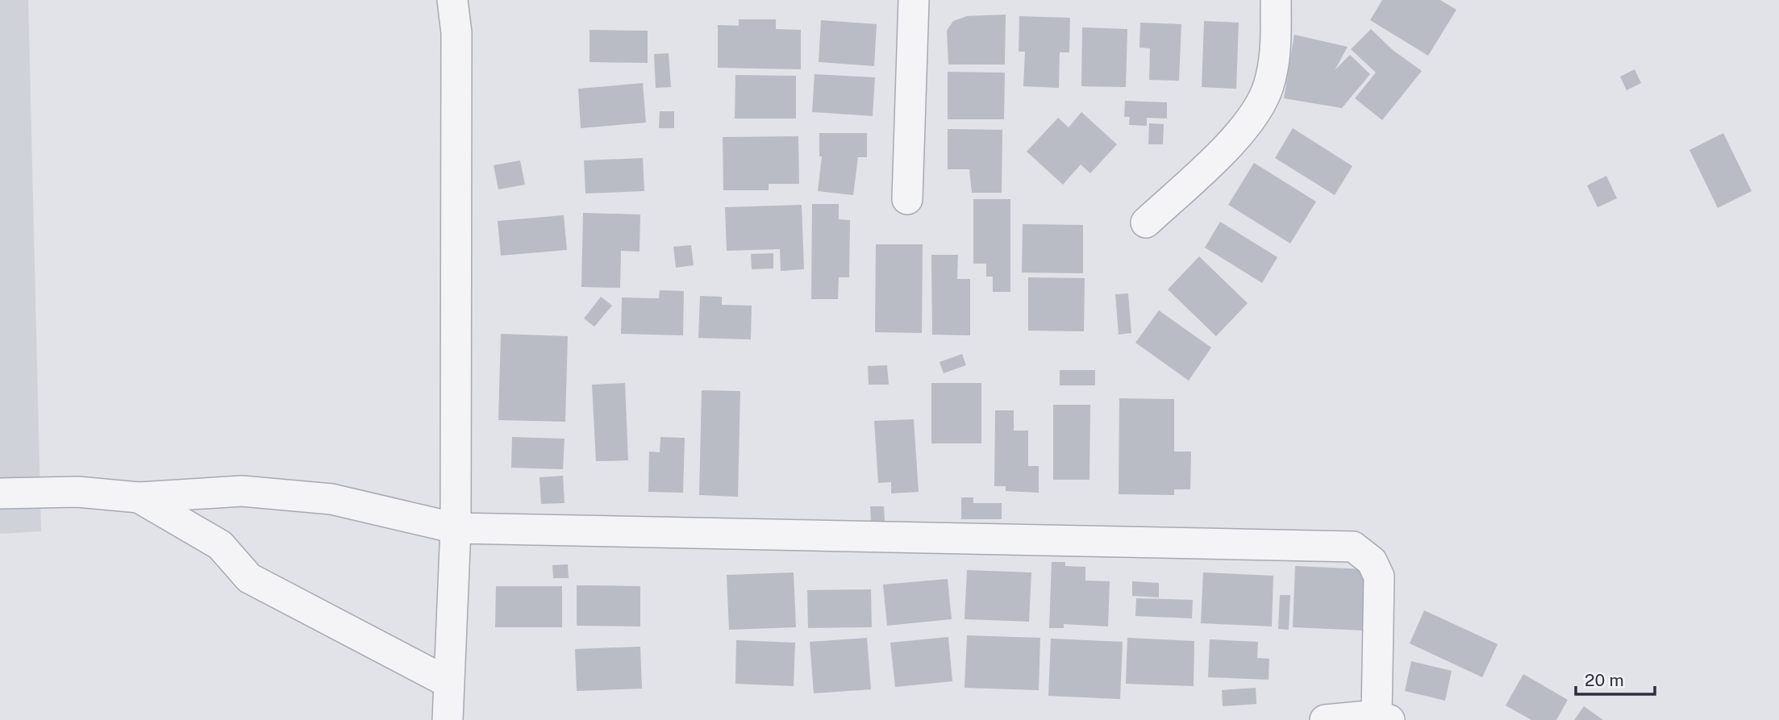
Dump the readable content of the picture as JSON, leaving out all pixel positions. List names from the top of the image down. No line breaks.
{"scale_bar":"20 m"}
